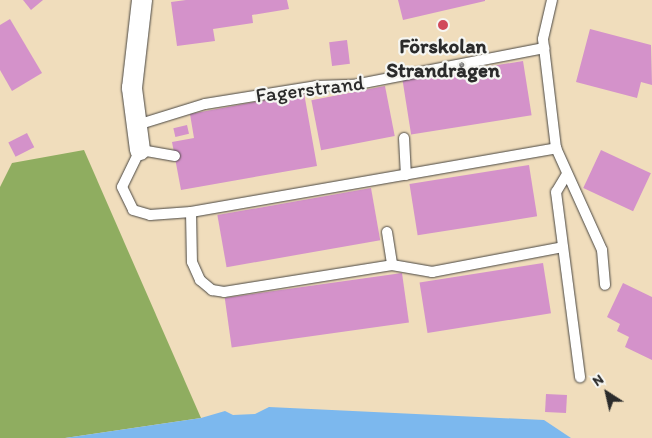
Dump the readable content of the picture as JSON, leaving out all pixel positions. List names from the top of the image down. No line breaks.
{"streets":{"lane":["Fagerstrand"]},"places":["Förskolan Strandrågen"],"north":"top left"}
